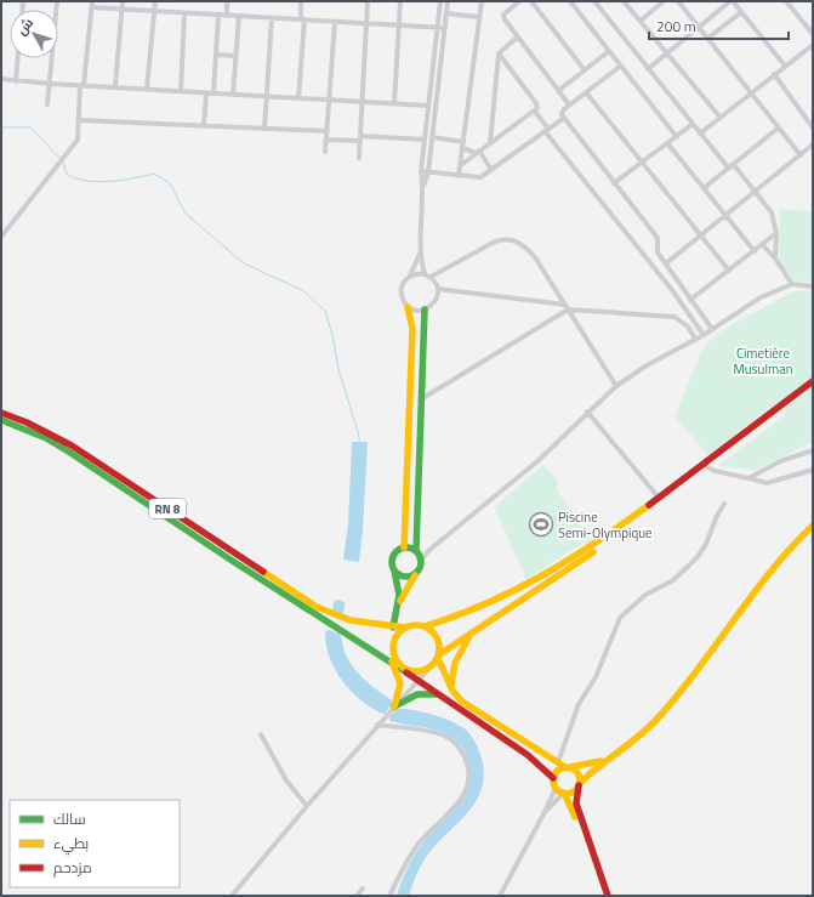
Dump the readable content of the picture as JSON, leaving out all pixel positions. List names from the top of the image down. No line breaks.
{"streets":{"main road":["RN 8"]},"parks":["Cimetière Musulman"],"places":{"sports":["Piscine Semi-Olympique"]},"legend":["سالك","بطيء","مزدحم"],"scale_bar":"200 m","north":"top left"}
